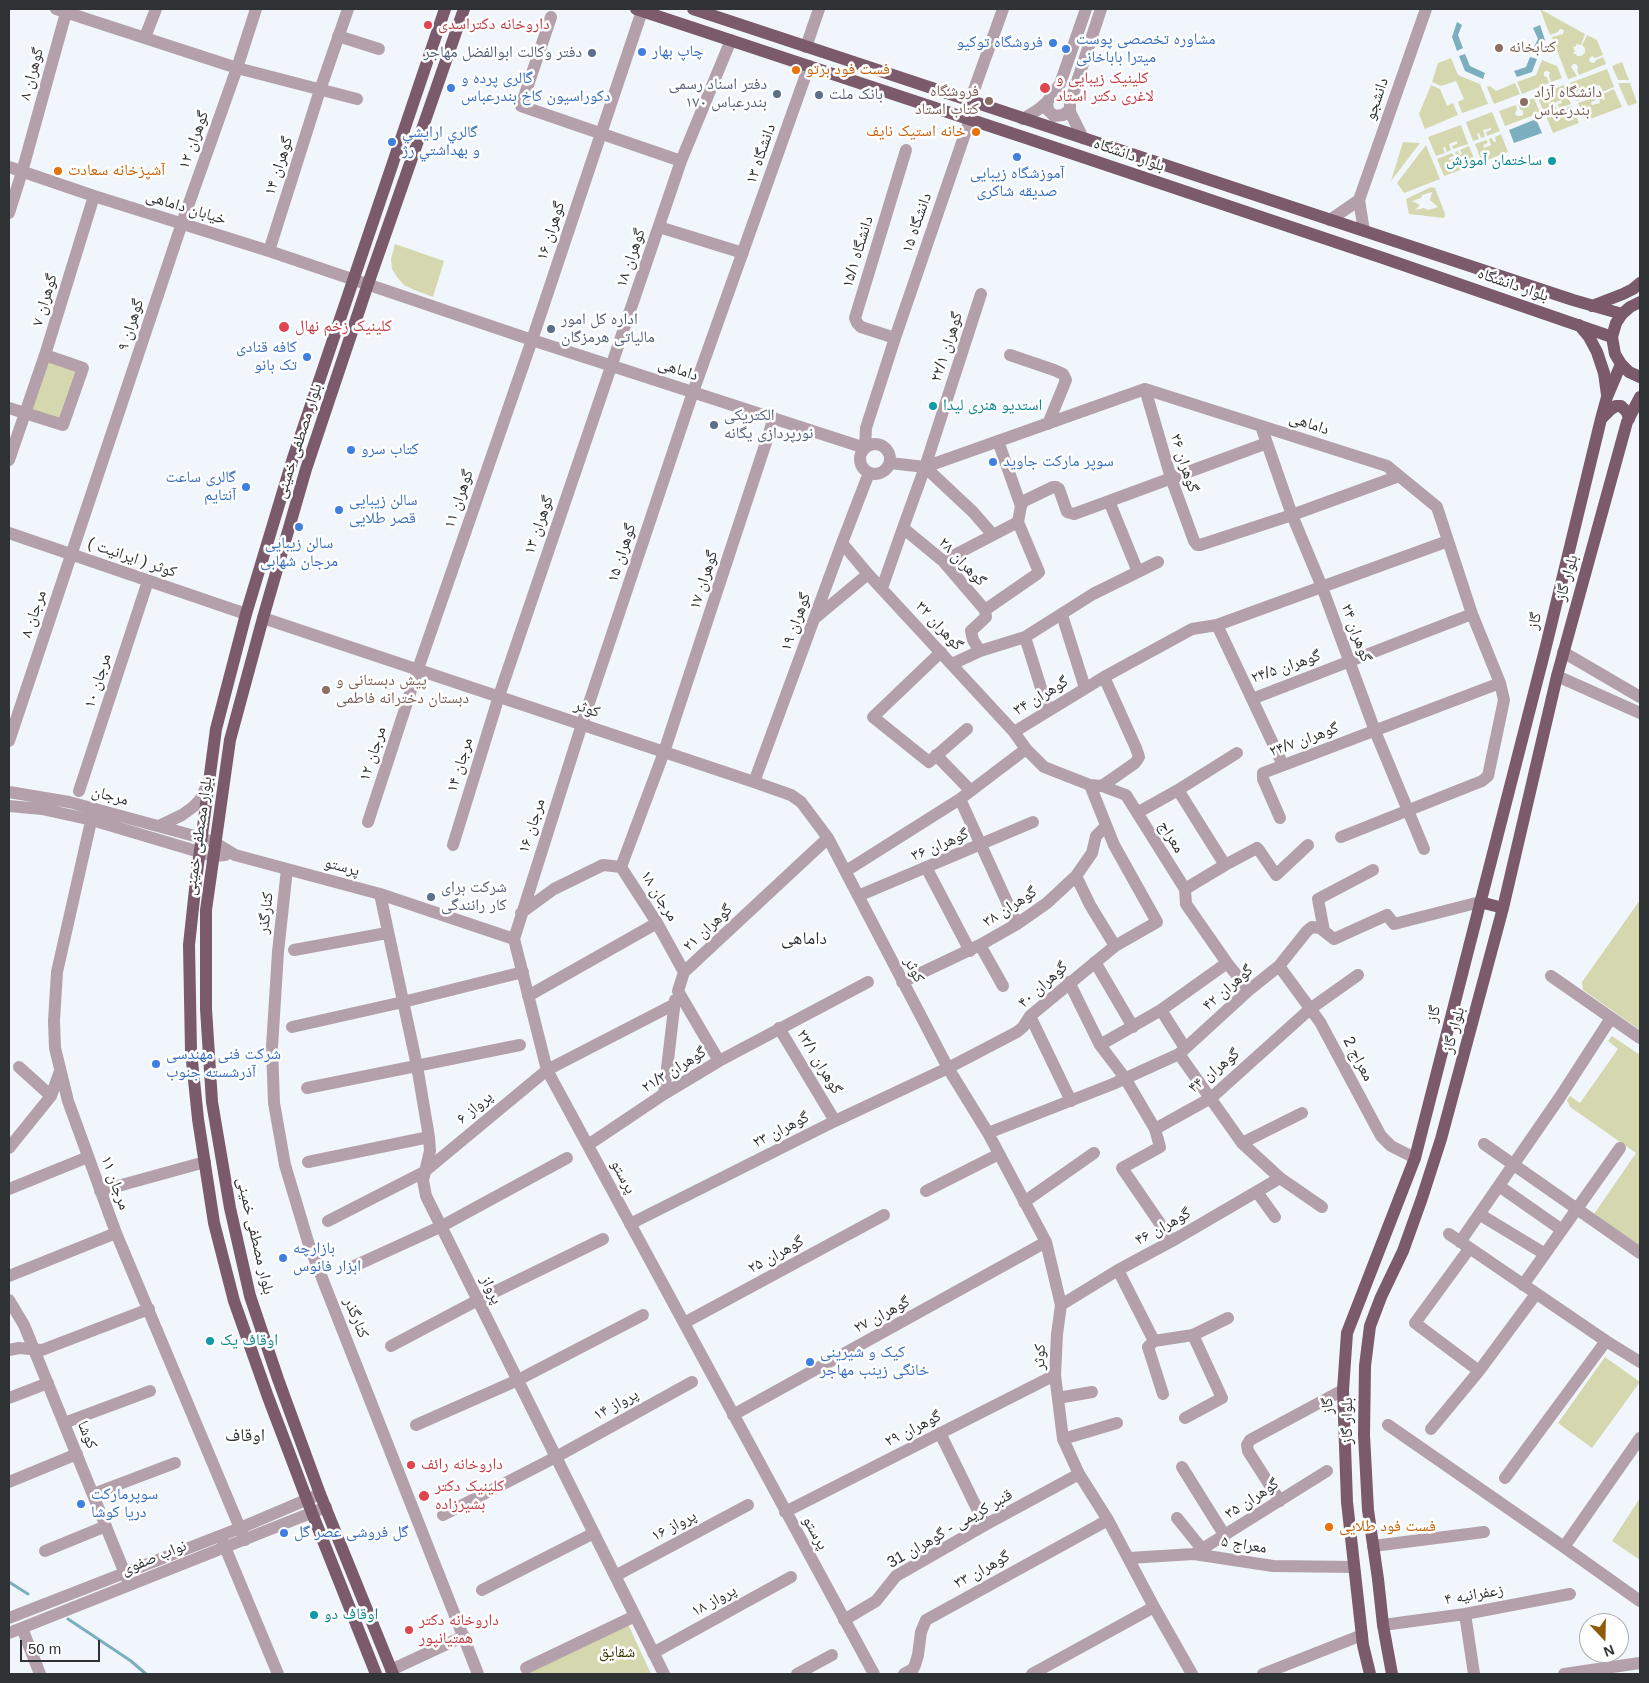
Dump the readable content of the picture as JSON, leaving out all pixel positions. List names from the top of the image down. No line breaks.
{"streets":{"main road":["بلوار دانشگاه","بلوار مصطفی خمینی","بلوار گاز","گاز"],"street":["گوهران ۸","دانشجو","گوهران ۱۲","دانشگاه ۱۳","گوهران ۱۴","خیابان داماهی","دانشگاه ۱۵","گوهران ۱۶","دانشگاه ۱۵/۱","گوهران ۱۸","گوهران ۷","گوهران ۹","گوهران ۲۲/۱","داماهی","گوهران ۲۶","گوهران ۱۱","گوهران ۱۳","گوهران ۱۵","کوثر ( ایرانیت )","گوهران ۲۸","گوهران ۱۷","مرجان ۸","گوهران ۱۹","گوهران ۳۲","گوهران ۲۴","گوهران ۲۴/۵","مرجان ۱۰","گوهران ۳۴","کوثر","گوهران ۲۴/۷","مرجان ۱۲","مرجان ۱۴","مرجان","مرجان ۱۶","معراج","گوهران ۳۶","پرستو","مرجان ۱۸","گوهران ۳۸","کنارگذر","گوهران ۲۱","گوهران ۴۰","گوهران ۴۲","معراج 2","گوهران ۲۳/۱","گوهران ۲۱/۳","گوهران ۴۴","پرواز ۶","گوهران ۲۳","مرجان ۱۱","گوهران ۴۶","گوهران ۲۵","پرواز","گوهران ۲۷","پرواز ۱۴","گوهران ۲۹","کوشا","گوهران ۳۵","پرواز ۱۶","قنبر کریمی - گوهران 31","معراج ۵","نواب صفوی","گوهران ۳۳","زعفرانیه ۴","پرواز ۱۸"]},"crossings":[["گوهران ۸","خیابان داماهی"],["گوهران ۱۲","خیابان داماهی"],["گوهران ۱۲","گوهران ۹"],["دانشگاه ۱۳","بلوار دانشگاه"],["دانشگاه ۱۳","داماهی"],["دانشگاه ۱۳","گوهران ۱۵"],["بلوار دانشگاه","دانشگاه ۱۵"],["بلوار دانشگاه","گوهران ۱۶"],["بلوار دانشگاه","گوهران ۱۸"],["گوهران ۱۴","خیابان داماهی"],["خیابان داماهی","گوهران ۷"],["خیابان داماهی","گوهران ۹"],["خیابان داماهی","داماهی"],["خیابان داماهی","بلوار مصطفی خمینی"],["دانشگاه ۱۵","دانشگاه ۱۵/۱"],["دانشگاه ۱۵","داماهی"],["دانشگاه ۱۵","گوهران ۱۹"],["گوهران ۱۶","داماهی"],["گوهران ۱۶","گوهران ۱۱"],["گوهران ۱۸","داماهی"],["گوهران ۱۸","گوهران ۱۳"],["گوهران ۹","کوثر ( ایرانیت )"],["گوهران ۹","مرجان ۸"],["داماهی","بلوار مصطفی خمینی"],["داماهی","گوهران ۲۶"],["داماهی","گوهران ۱۱"],["داماهی","گوهران ۱۳"],["داماهی","گوهران ۱۵"],["داماهی","گوهران ۱۷"],["داماهی","گوهران ۱۹"],["داماهی","گوهران ۲۴"],["داماهی","گوهران ۲۴/۵"],["داماهی","گوهران ۳۴"],["داماهی","گوهران ۲۴/۷"],["بلوار مصطفی خمینی","کوثر ( ایرانیت )"],["بلوار مصطفی خمینی","کوثر"],["بلوار مصطفی خمینی","مرجان"],["بلوار مصطفی خمینی","نواب صفوی"],["گوهران ۲۶","گوهران ۲۴"],["گوهران ۱۱","کوثر"],["گوهران ۱۱","مرجان ۱۲"],["گوهران ۱۳","کوثر"],["گوهران ۱۳","مرجان ۱۴"],["گوهران ۱۵","کوثر"],["گوهران ۱۵","مرجان ۱۶"],["کوثر ( ایرانیت )","مرجان ۸"],["کوثر ( ایرانیت )","مرجان ۱۰"],["بلوار گاز","زعفرانیه ۴"],["گوهران ۱۷","کوثر"],["گوهران ۱۷","مرجان ۱۸"],["گاز","گوهران ۴۲"],["گاز","معراج 2"],["گاز","معراج ۵"],["گوهران ۱۹","گوهران ۳۲"],["گوهران ۱۹","کوثر"],["گوهران ۳۲","گوهران ۳۴"],["گوهران ۲۴","گوهران ۲۴/۵"],["گوهران ۲۴","گوهران ۳۴"],["گوهران ۲۴","گوهران ۲۴/۷"],["گوهران ۲۴/۵","گوهران ۳۴"],["گوهران ۳۴","معراج"],["کوثر","مرجان ۱۲"],["کوثر","مرجان ۱۴"],["کوثر","مرجان ۱۶"],["کوثر","گوهران ۳۶"],["کوثر","مرجان ۱۸"],["کوثر","گوهران ۳۸"],["کوثر","گوهران ۲۱"],["کوثر","گوهران ۴۰"],["کوثر","گوهران ۴۲"],["کوثر","گوهران ۲۳"],["کوثر","گوهران ۴۶"],["کوثر","گوهران ۲۷"],["کوثر","گوهران ۲۹"],["کوثر","قنبر کریمی - گوهران 31"],["کوثر","معراج ۵"],["کوثر","گوهران ۳۳"],["مرجان","پرستو"],["مرجان","مرجان ۱۱"],["مرجان ۱۶","پرستو"],["معراج","گوهران ۴۲"],["پرستو","کنارگذر"],["پرستو","گوهران ۲۱/۳"],["پرستو","پرواز ۶"],["پرستو","گوهران ۲۳"],["پرستو","گوهران ۲۵"],["پرستو","پرواز"],["پرستو","گوهران ۲۷"],["پرستو","گوهران ۲۹"],["پرستو","قنبر کریمی - گوهران 31"],["مرجان ۱۸","گوهران ۲۱"],["گوهران ۳۸","گوهران ۴۰"],["گوهران ۲۱","گوهران ۲۱/۳"],["گوهران ۲۱","پرواز ۶"],["گوهران ۴۰","گوهران ۲۳"],["گوهران ۴۲","معراج 2"],["معراج 2","گوهران ۴۴"],["گوهران ۲۳/۱","گوهران ۲۱/۳"],["گوهران ۲۳/۱","گوهران ۲۳"],["پرواز ۶","پرواز"],["مرجان ۱۱","نواب صفوی"],["پرواز","پرواز ۱۴"],["پرواز","پرواز ۱۶"],["پرواز","پرواز ۱۸"],["کوشا","نواب صفوی"],["گوهران ۳۵","معراج ۵"]],"districts":["داماهی","اوقاف"],"parks":["شقایق"],"places":["داروخانه دکتراسدی","فروشگاه توکیو","کتابخانه","مشاوره تخصصی پوست میترا باباخانی","چاپ بهار","دفتر وکالت ابوالفضل مهاجر","فست فود برتو","گالری پرده و دکوراسیون کاخ بندرعباس","کلینیک زیبایی و لاغری دکتر استاد","دفتر اسناد رسمی ۱۷۰ بندرعباس","بانک ملت","فروشگاه کتاب استاد","دانشگاه آزاد بندرعباس","خانه استیک نایف","گالري ارايشي و بهداشتي رژ","آموزشگاه زیبایی صدیقه شاکری","ساختمان آموزش","آشپزخانه سعادت","کلینیک زخم نهال","اداره کل امور مالیاتی هرمزگان","کافه قنادی تک بانو","استدیو هنری لیدا","الکتریکی نورپردازی یگانه","کتاب سرو","سوپر مارکت جاوید","گالری ساعت آنتایم","سالن زیبایی قصر طلایی","سالن زیبایی مرجان شهابی","پیش دبستانی و دبستان دخترانه فاطمی","شركت براى كار رانندگى","شرکت فنی مهندسی آذرشسته جنوب","بازارچه ابزار فانوس","اوقاف یک","کیک و شیرینی خانگی زینب مهاجر","داروخانه رائف","کلینیک دکتر بشیرزاده","سوپرمارکت دریا کوشا","فست فود طلایی","گل فروشی عصر گل","اوقاف دو","داروخانه دکتر همتیانپور"],"scale_bar":"50 m","north":"bottom"}
